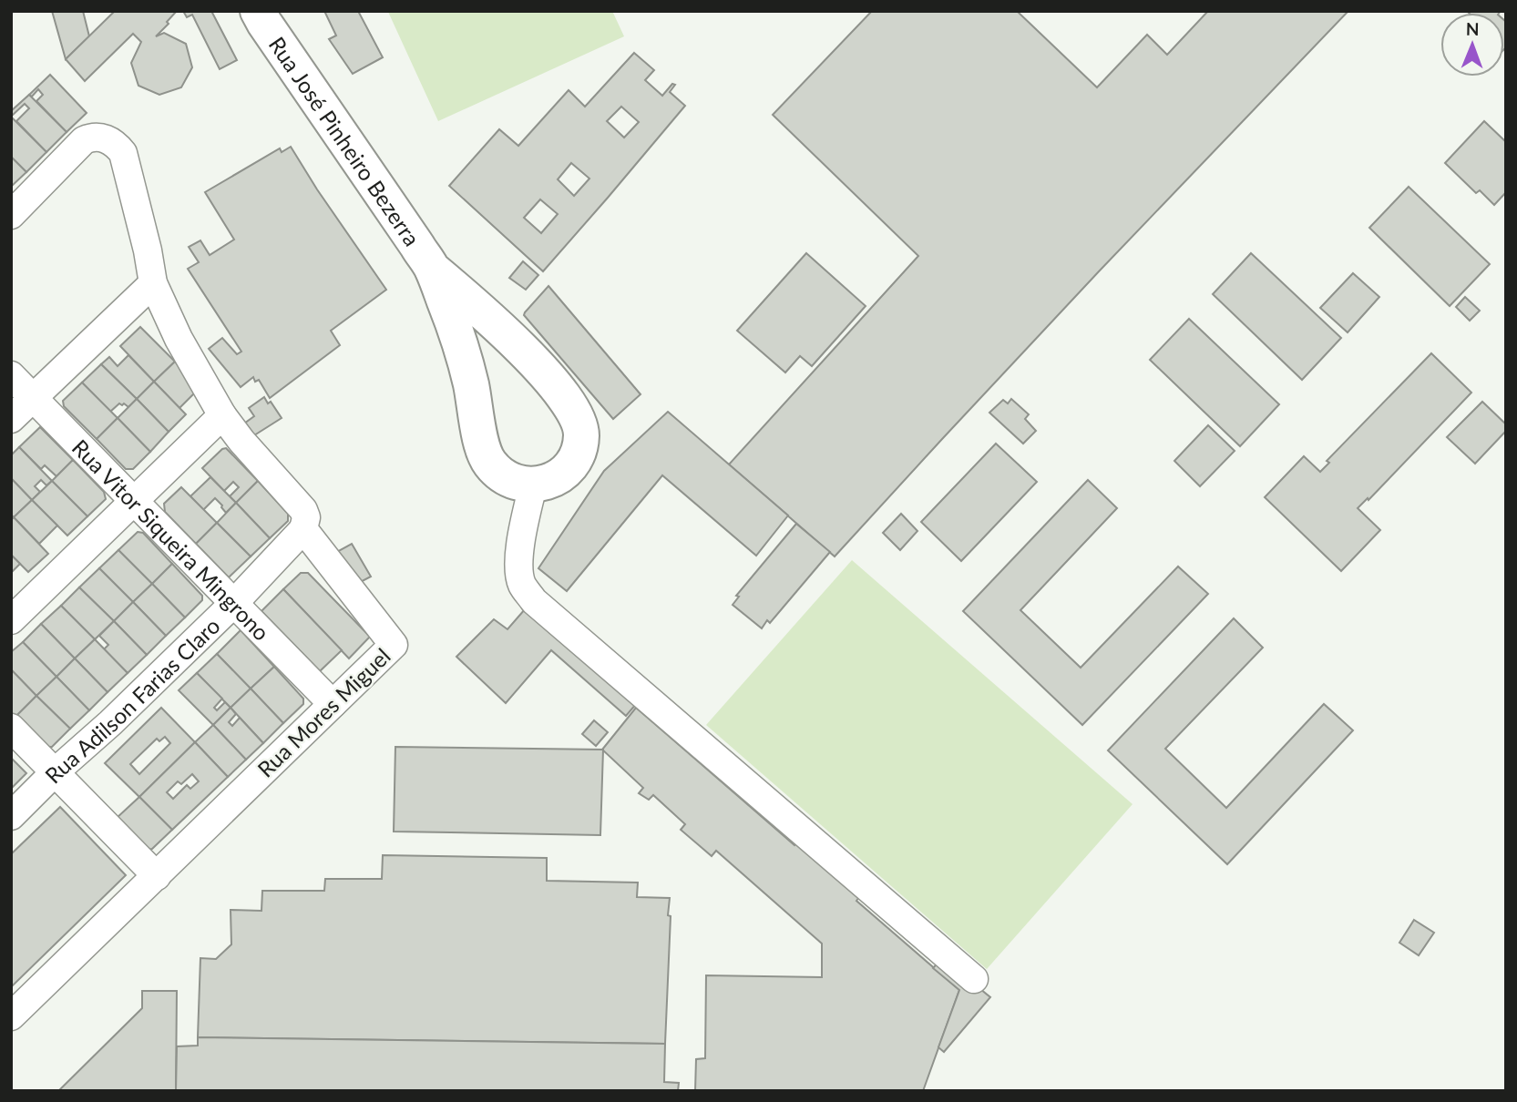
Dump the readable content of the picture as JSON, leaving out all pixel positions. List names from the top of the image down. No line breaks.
{"streets":{"street":["Rua José Pinheiro Bezerra","Rua Vitor Siqueira Mingrono","Rua Adilson Farias Claro","Rua Mores Miguel"]},"crossings":[["Rua Vitor Siqueira Mingrono","Rua Adilson Farias Claro"],["Rua Vitor Siqueira Mingrono","Rua Mores Miguel"],["Rua Adilson Farias Claro","Rua Mores Miguel"]],"north":"top"}
